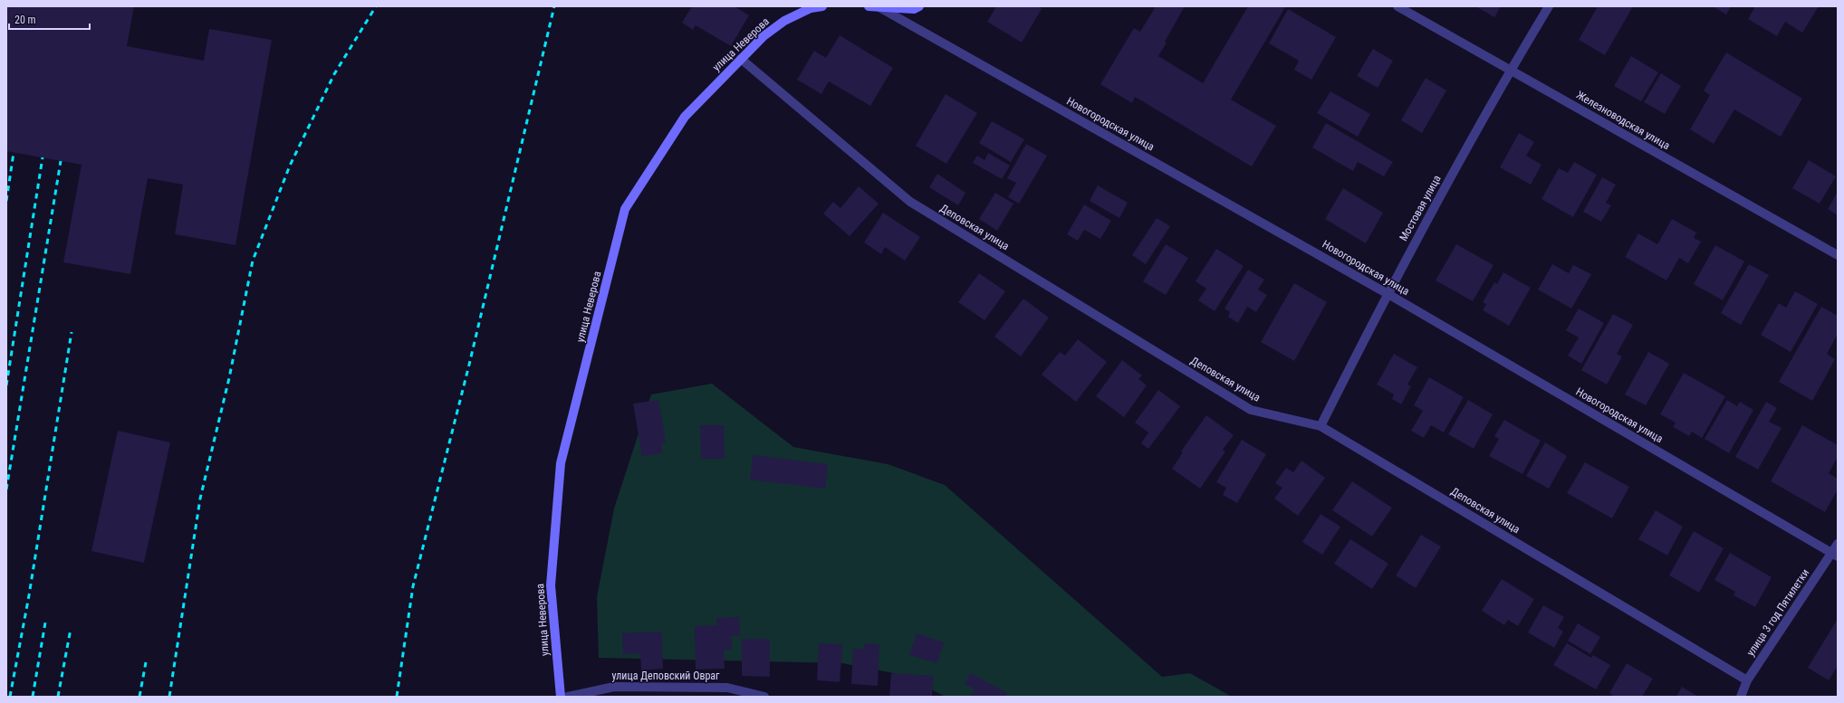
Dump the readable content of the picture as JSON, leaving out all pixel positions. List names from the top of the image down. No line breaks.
{"streets":{"street":["улица Неверова","Железноводская улица","Новогородская улица","Мостовая улица","Деповская улица","улица 3 год Пятилетки","улица Деповский Овраг"]},"crossings":[["улица Неверова","Деповская улица"],["Железноводская улица","Мостовая улица"],["Новогородская улица","Мостовая улица"],["Новогородская улица","улица 3 год Пятилетки"],["Мостовая улица","Деповская улица"],["Деповская улица","улица 3 год Пятилетки"]],"scale_bar":"20 m"}
